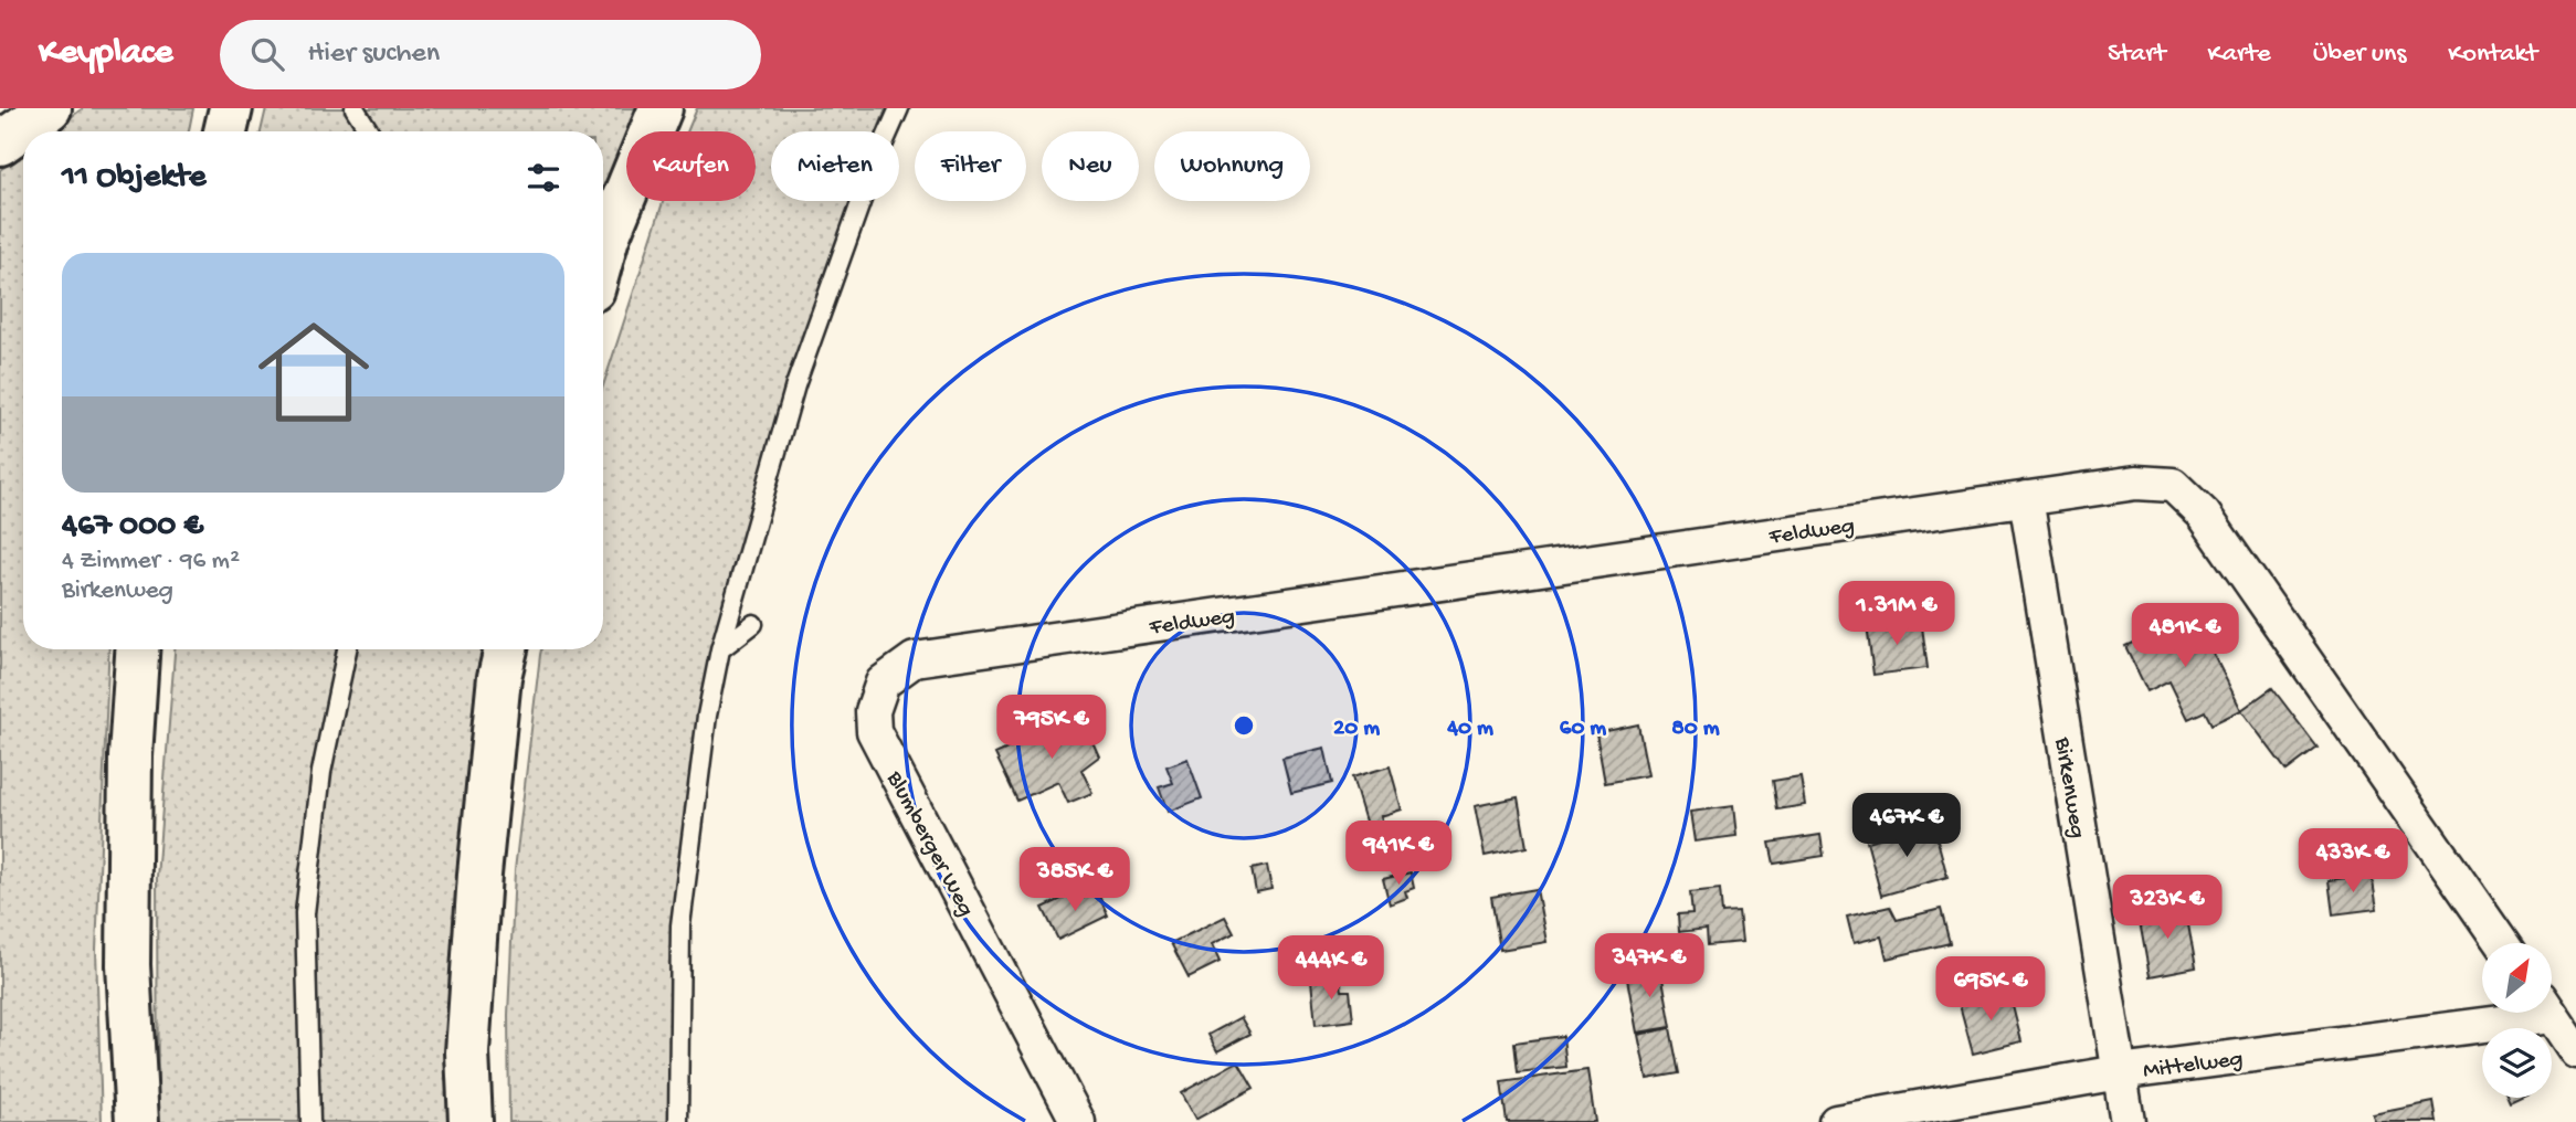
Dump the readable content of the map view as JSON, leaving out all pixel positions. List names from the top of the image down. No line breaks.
{"streets":{"street":["Feldweg","Birkenweg","Blumberger Weg","Mittelweg"]},"crossings":[["Feldweg","Birkenweg"],["Feldweg","Blumberger Weg"],["Birkenweg","Mittelweg"]],"north":"top right","page":{"header":"Keyplace","search":"Hier suchen","nav":["Start","Karte","Über uns","Kontakt"],"chip":["Kaufen","Mieten","Filter","Neu","Wohnung"],"heading":"11 Objekte","list":[{"name":"467 000 €","note":"4 Zimmer · 96 m² · Birkenweg"}],"price":["1.31M €","481K €","795K €","467K €","941K €","433K €","385K €","323K €","347K €","444K €","695K €"]},"rings":["20 m","40 m","60 m","80 m"]}
